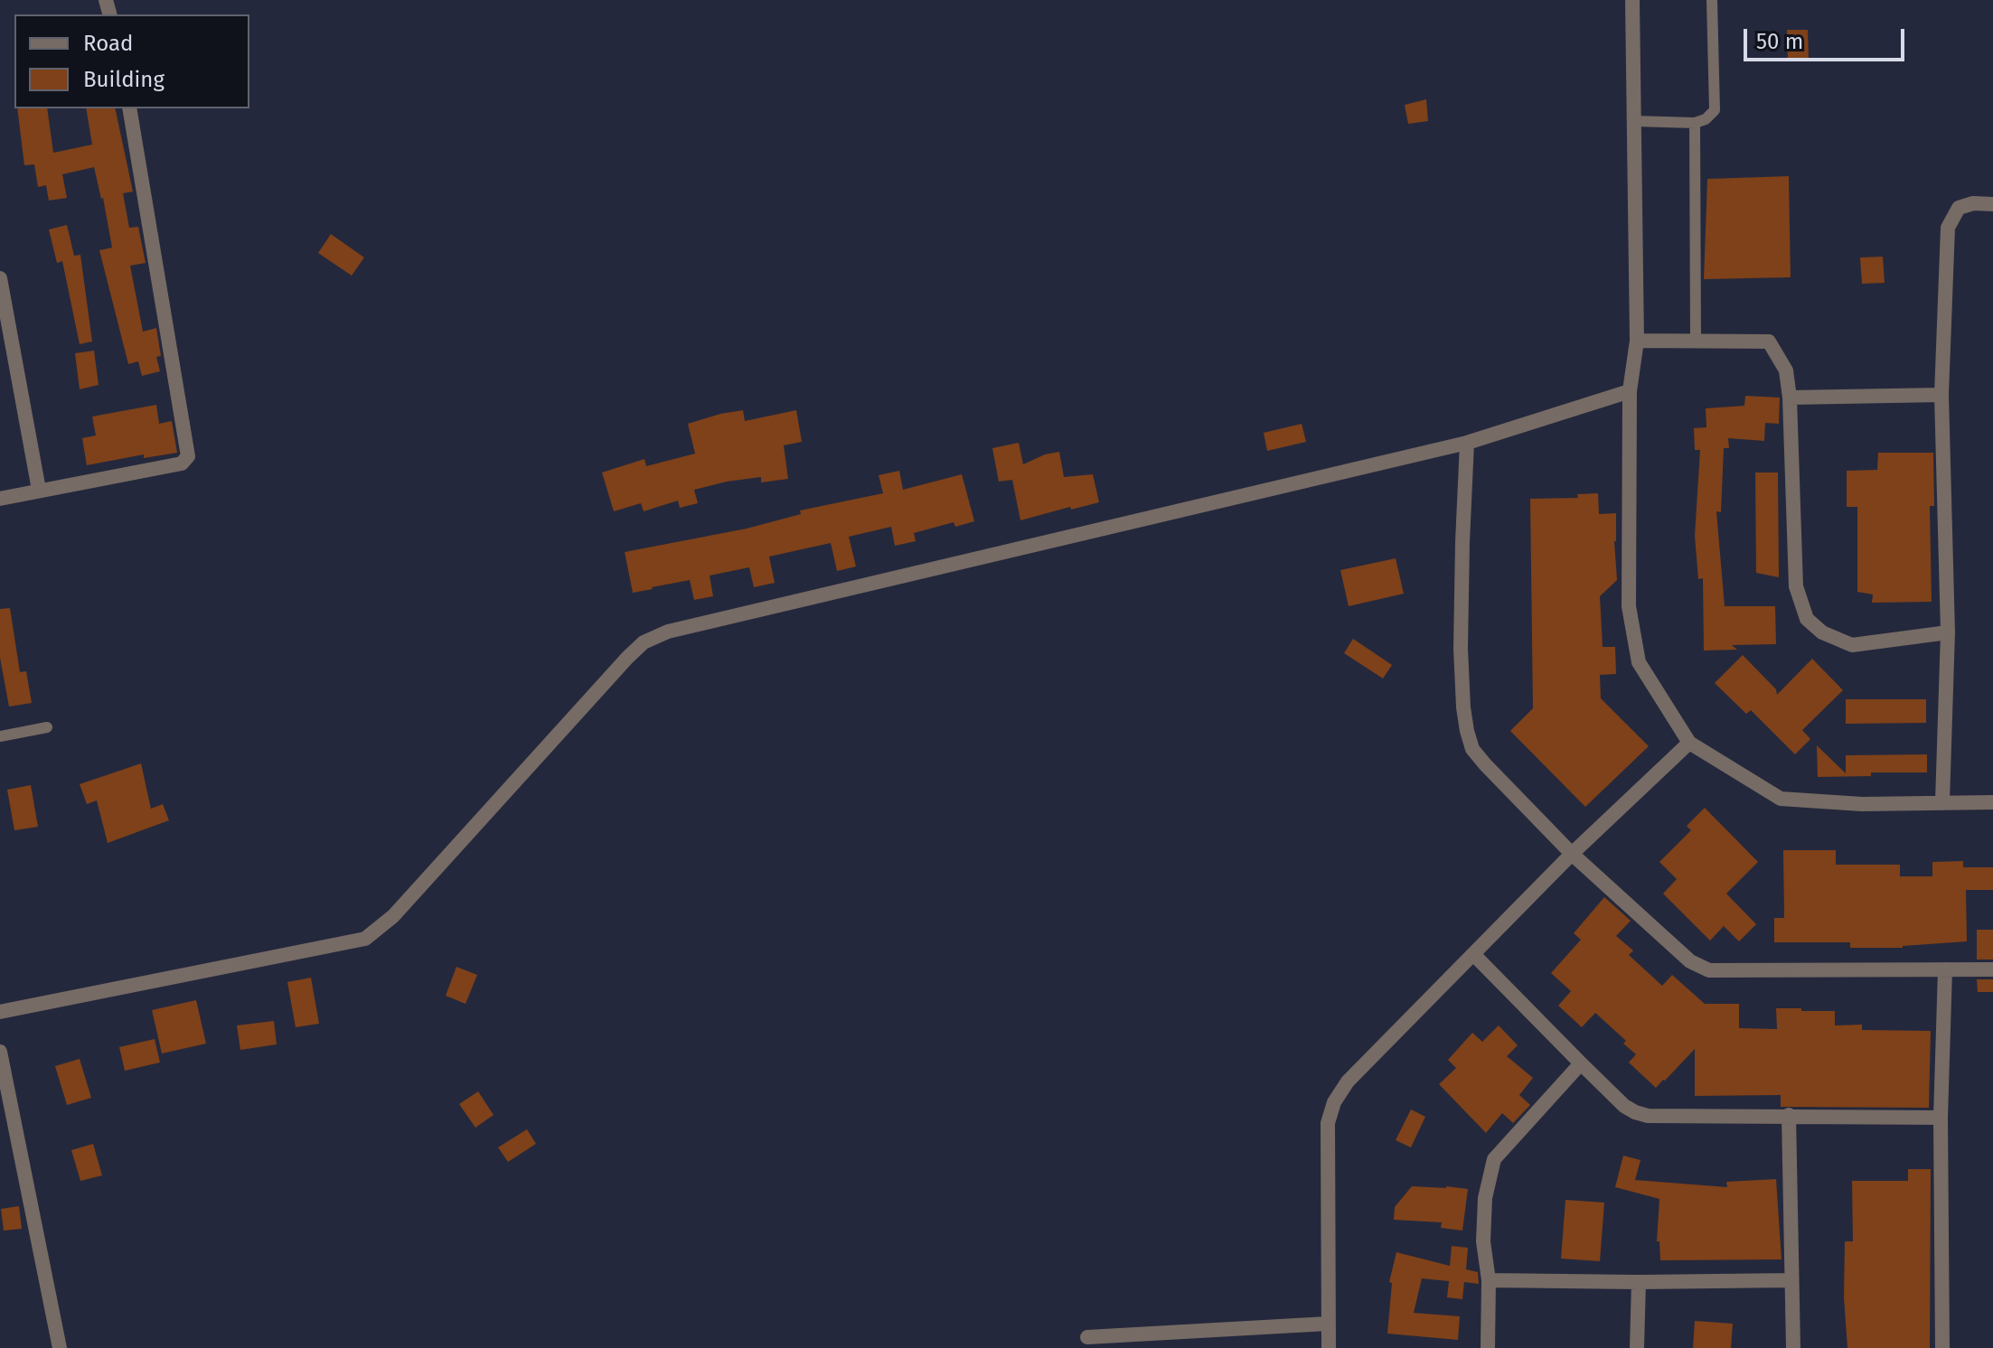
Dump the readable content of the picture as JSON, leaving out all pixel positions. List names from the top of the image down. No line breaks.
{"legend":["Road","Building"],"scale_bar":"50 m"}
